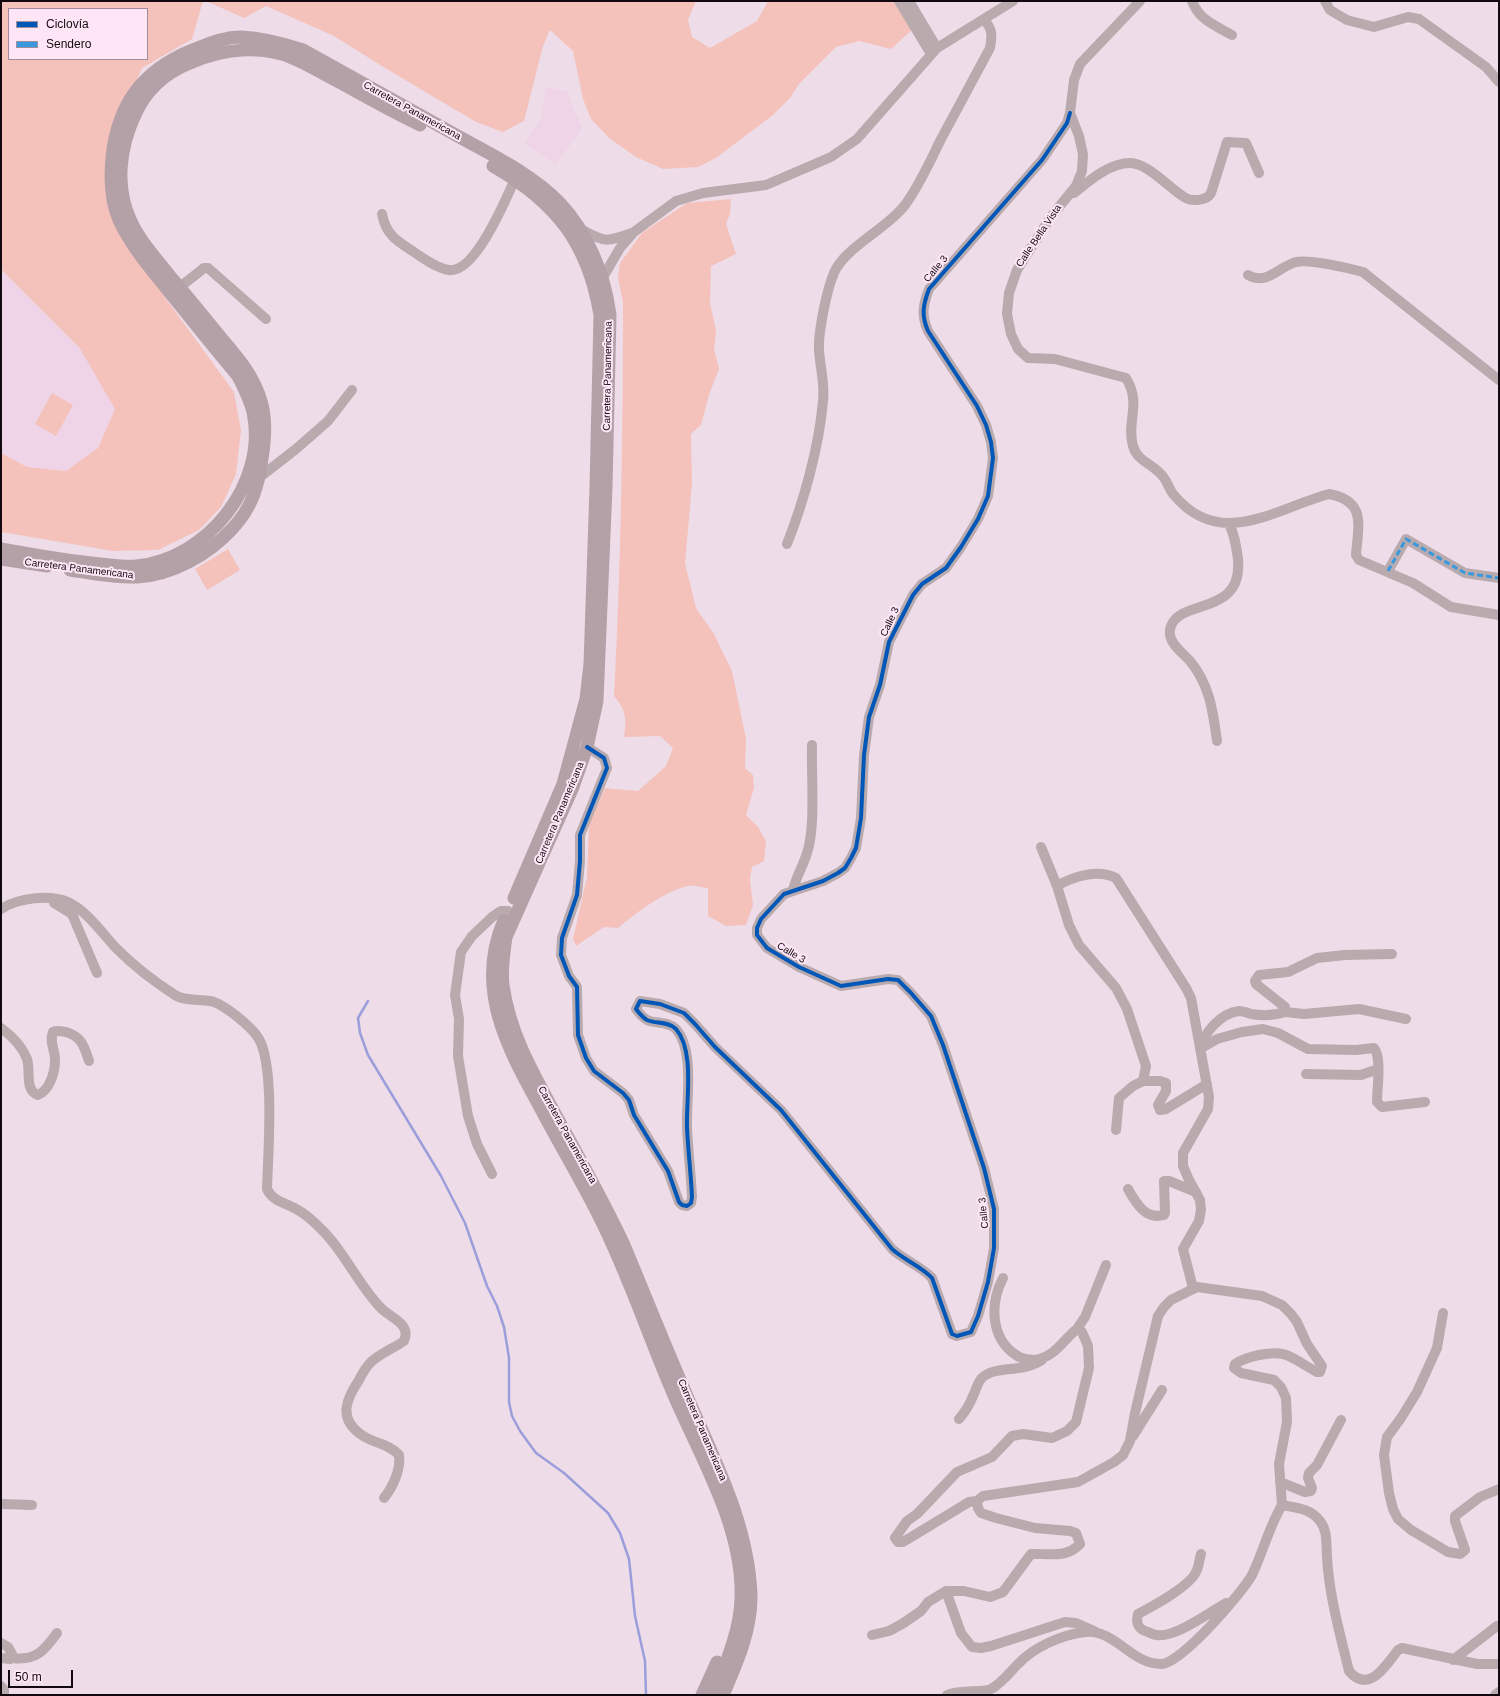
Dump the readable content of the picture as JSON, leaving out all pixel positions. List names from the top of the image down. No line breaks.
{"streets":{"main road":["Carretera Panamericana"],"street":["Calle Bella Vista","Calle 3"]},"crossings":[["Carretera Panamericana","Calle 3"],["Calle Bella Vista","Calle 3"]],"legend":["Ciclovía","Sendero"],"scale_bar":"50 m"}
